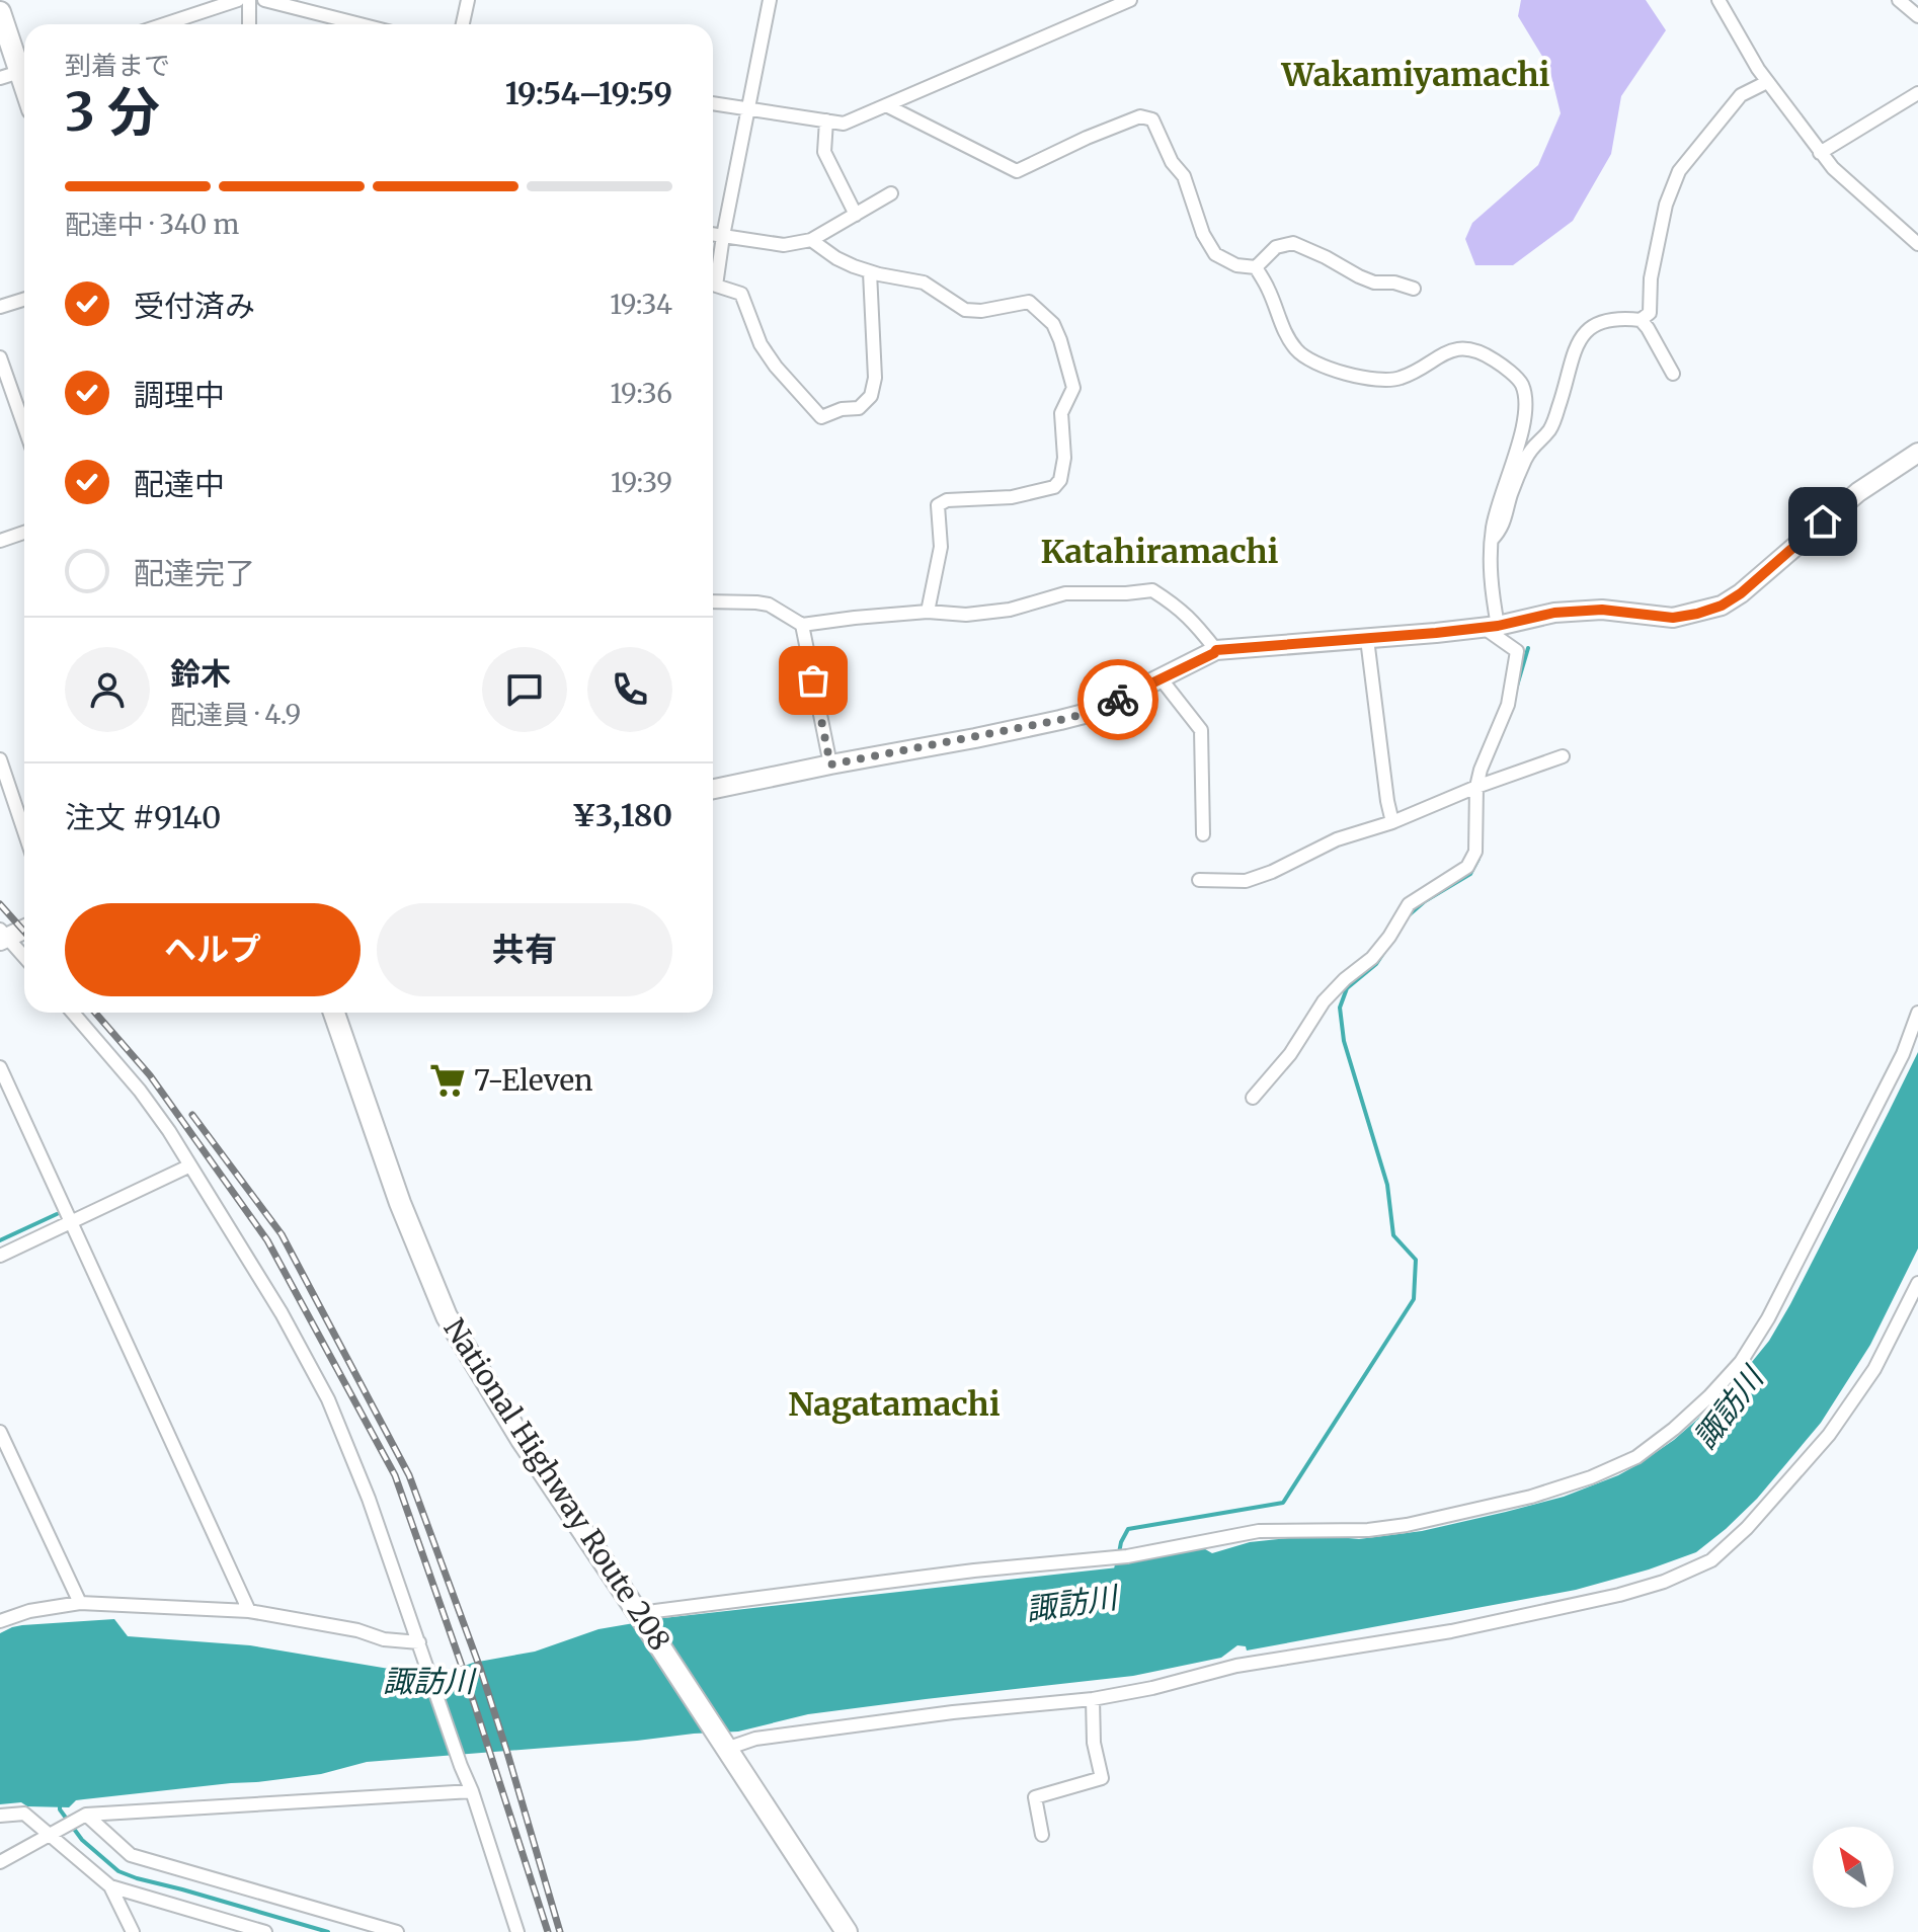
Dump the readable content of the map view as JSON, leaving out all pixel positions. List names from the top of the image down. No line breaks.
{"streets":{"highway":["National Highway Route 208"]},"districts":["Wakamiyamachi","Katahiramachi","Nagatamachi"],"water":["諏訪川"],"places":{"supermarket":["7-Eleven"]},"north":"top left","page":{"heading":["3 分","到着まで","19:54–19:59"],"panel":["鈴木","配達員 · 4.9","注文 #9140","¥3,180"],"bar":"配達中 · 340 m","list":[["受付済み","19:34"],["調理中","19:36"],["配達中","19:39"],"配達完了"],"buttons":["ヘルプ","共有"]}}
